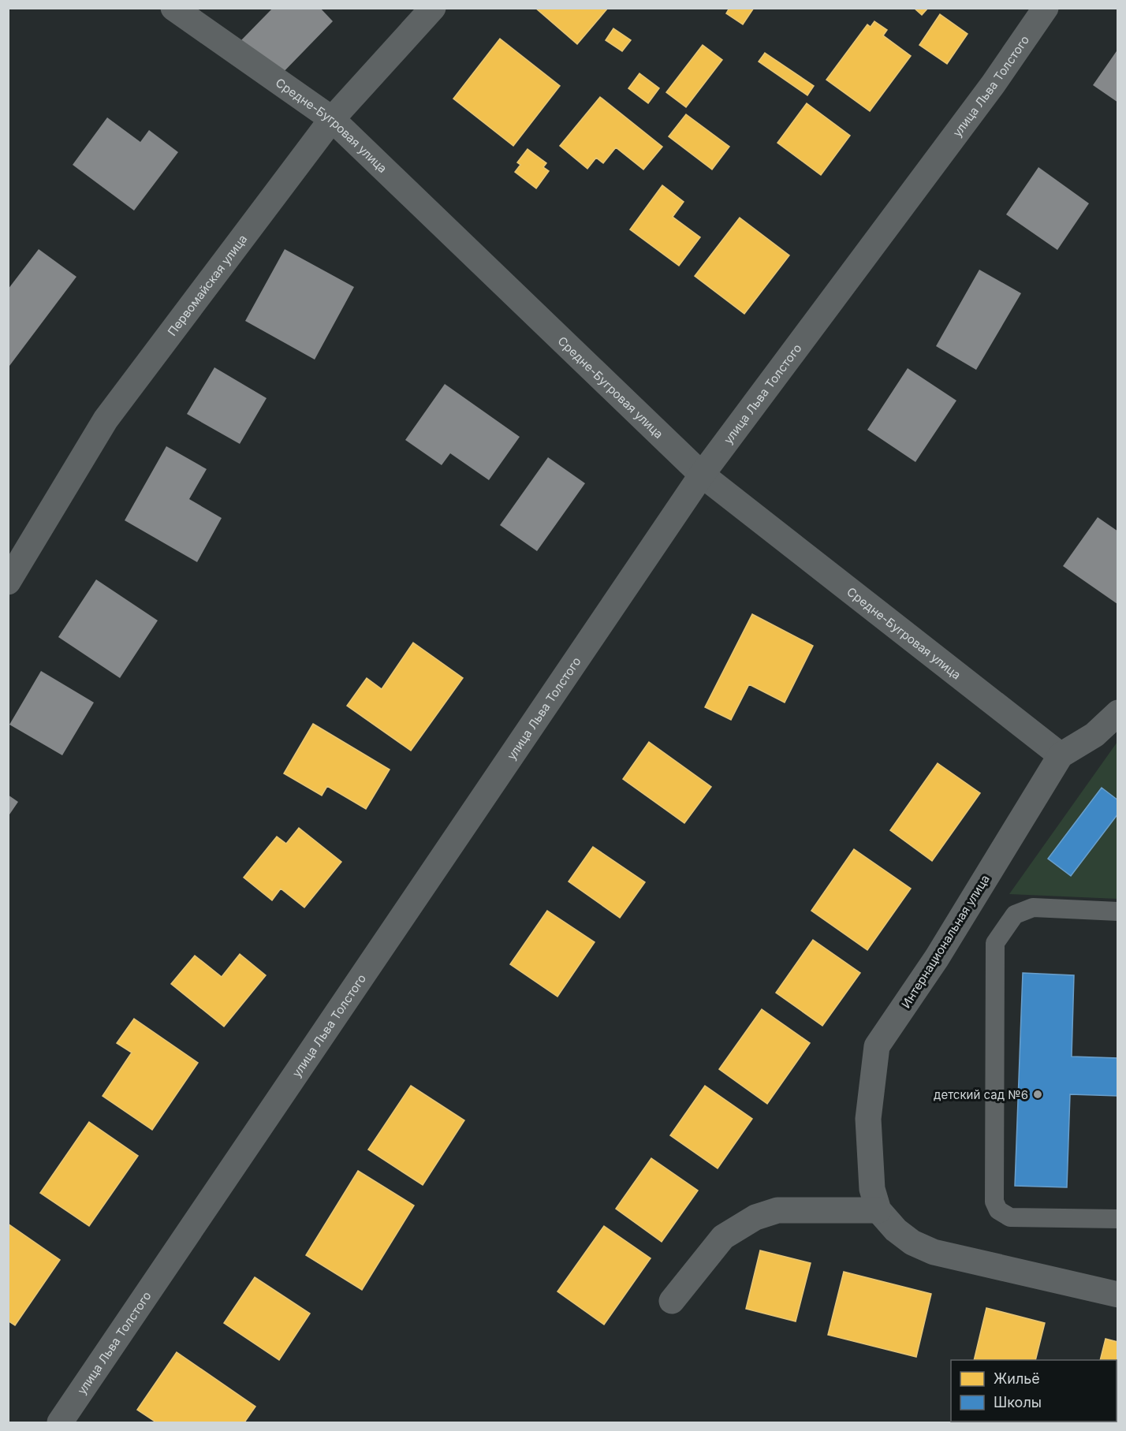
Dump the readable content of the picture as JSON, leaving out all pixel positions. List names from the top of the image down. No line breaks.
{"streets":{"street":["улица Льва Толстого","Средне-Бугровая улица","Первомайская улица","Интернациональная улица"]},"crossings":[["улица Льва Толстого","Средне-Бугровая улица"],["Средне-Бугровая улица","Первомайская улица"],["Средне-Бугровая улица","Интернациональная улица"]],"places":["детский сад №6"],"legend":["Жильё","Школы"]}
